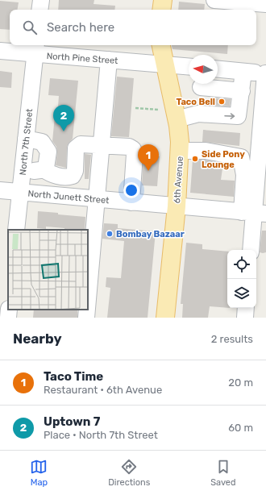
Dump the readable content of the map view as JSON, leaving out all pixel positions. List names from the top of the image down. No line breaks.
{"streets":{"main road":["6th Avenue"],"street":["North Pine Street","North 7th Street","North Junett Street"]},"crossings":[["North Pine Street","North 7th Street"],["North Pine Street","6th Avenue"],["North 7th Street","North Junett Street"],["6th Avenue","North Junett Street"]],"places":["Taco Bell","Side Pony Lounge","Bombay Bazaar"],"north":"left","page":{"search":"Search here","pins":["2","1"],"heading":["Nearby","2 results"],"list":[{"mark":"1","name":"Taco Time","note":"Restaurant · 6th Avenue","value":"20 m"},{"mark":"2","name":"Uptown 7","note":"Place · North 7th Street","value":"60 m"}],"nav":["Map","Directions","Saved"]}}
